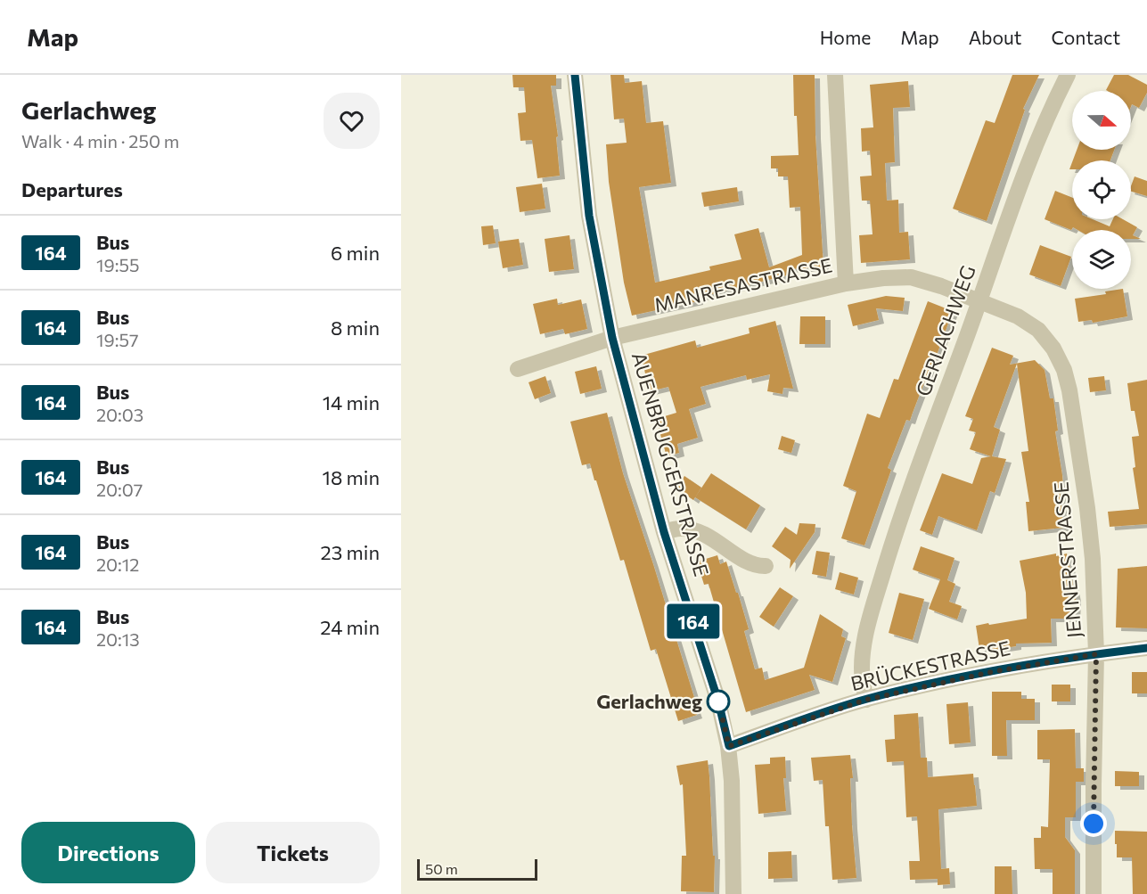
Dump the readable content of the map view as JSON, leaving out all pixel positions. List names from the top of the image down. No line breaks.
{"streets":{"street":["MANRESASTRASSE","GERLACHWEG","AUENBRUGGERSTRASSE","JENNERSTRASSE","BRÜCKESTRASSE"]},"crossings":[["MANRESASTRASSE","GERLACHWEG"],["MANRESASTRASSE","AUENBRUGGERSTRASSE"],["MANRESASTRASSE","JENNERSTRASSE"],["GERLACHWEG","JENNERSTRASSE"],["GERLACHWEG","BRÜCKESTRASSE"],["AUENBRUGGERSTRASSE","BRÜCKESTRASSE"],["JENNERSTRASSE","BRÜCKESTRASSE"]],"places":["Gerlachweg"],"lines":["bus line 164"],"scale_bar":"50 m","north":"right","page":{"header":"Map","nav":["Home","Map","About","Contact"],"heading":[["Gerlachweg","Walk · 4 min · 250 m"],"Departures"],"on_map":"164","list":[{"mark":"164","name":"Bus","note":"19:55","value":"6 min"},{"mark":"164","name":"Bus","note":"19:57","value":"8 min"},{"mark":"164","name":"Bus","note":"20:03","value":"14 min"},{"mark":"164","name":"Bus","note":"20:07","value":"18 min"},{"mark":"164","name":"Bus","note":"20:12","value":"23 min"},{"mark":"164","name":"Bus","note":"20:13","value":"24 min"}],"buttons":["Directions","Tickets"],"scale":"50 m"}}
